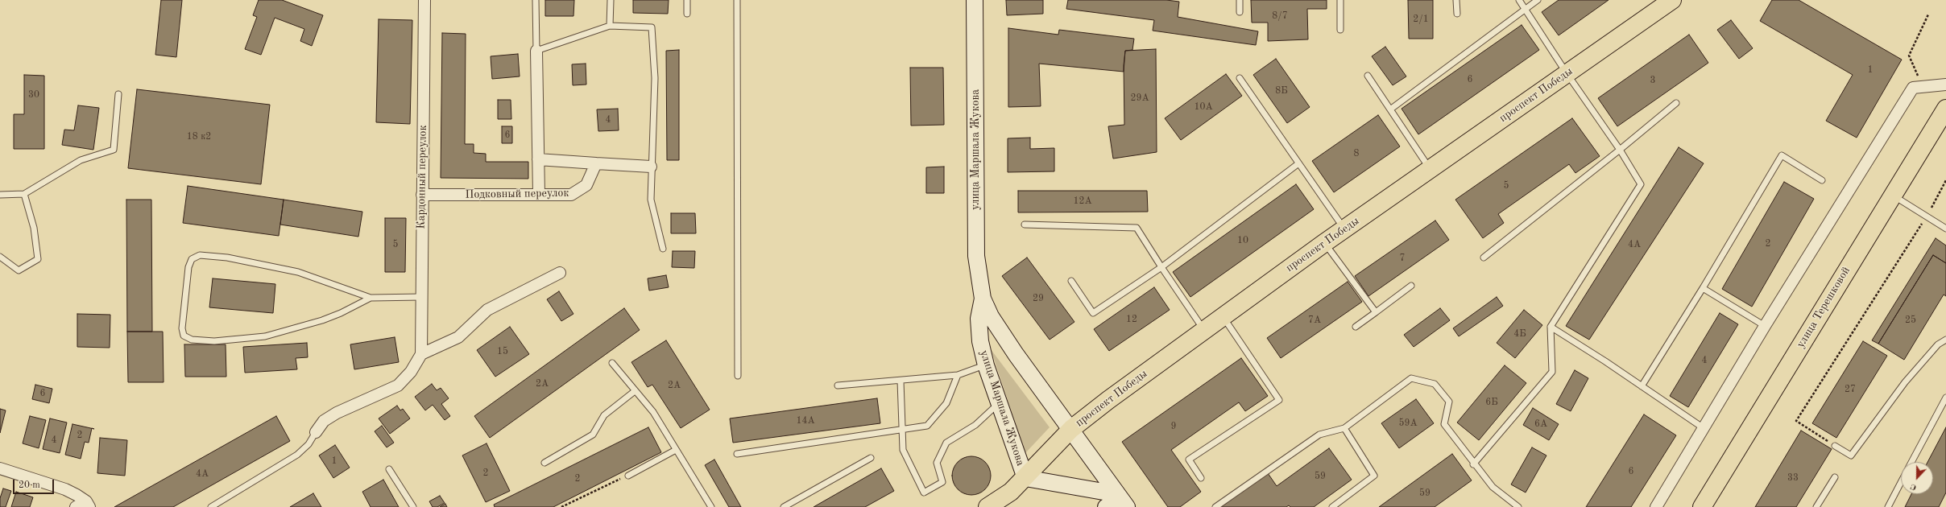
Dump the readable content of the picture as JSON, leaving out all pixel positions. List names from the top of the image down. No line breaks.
{"streets":{"main road":["проспект Победы","улица Маршала Жукова","улица Терешковой"],"street":["Кардонный переулок","Подковный переулок"]},"crossings":[["проспект Победы","улица Маршала Жукова"],["Кардонный переулок","Подковный переулок"]],"house_numbers":["8/7","2/1","1","6","3","8Б","30","29А","10А","4","6","18 к2","8","5","12А","10","2","5","4А","7","29","12","7А","25","4Б","15","4","2А","2А","27","6","6Б","14А","59А","6А","9","2","4","1","6","2","4А","59","33","2","59"],"scale_bar":"20 m","north":"bottom"}
